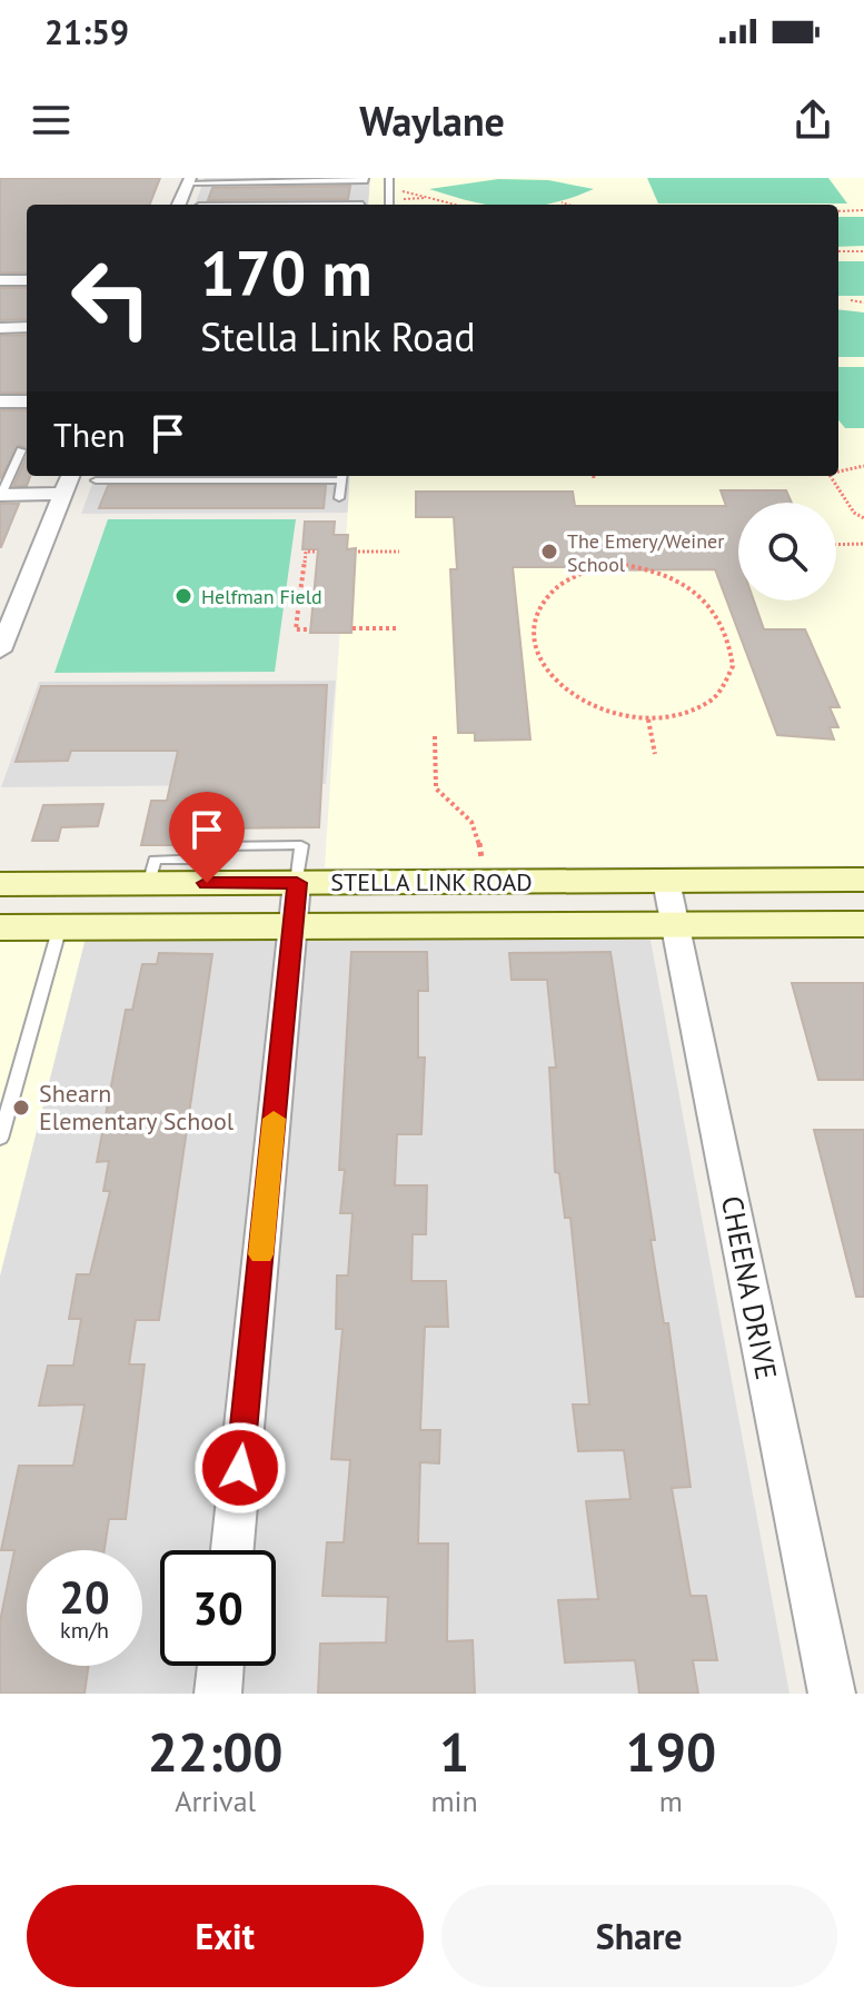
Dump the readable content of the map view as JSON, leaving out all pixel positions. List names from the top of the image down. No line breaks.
{"streets":{"main road":["STELLA LINK ROAD"],"street":["CHEENA DRIVE"]},"crossings":[["STELLA LINK ROAD","CHEENA DRIVE"]],"places":["The Emery/Weiner School","Helfman Field","Shearn Elementary School"],"page":{"status":"21:59","header":"Waylane","turn":["170 m","Stella Link Road"],"then":"Then","speed":"20 km/h","limit":"30","eta":["22:00","Arrival","1","min","190","m"],"buttons":["Exit","Share"]}}
